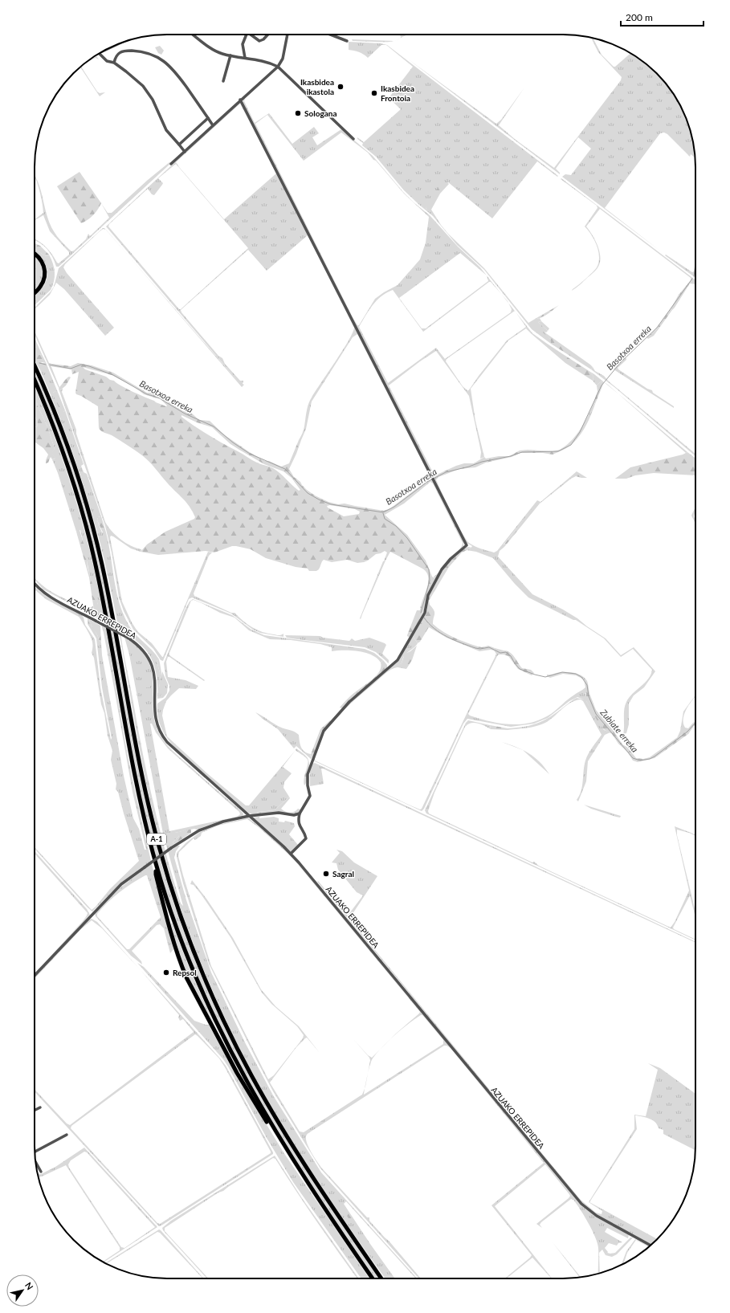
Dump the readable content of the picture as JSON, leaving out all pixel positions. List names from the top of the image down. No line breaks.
{"streets":{"highway":["A-1"],"street":["AZUAKO ERREPIDEA"]},"water":["Basotxoa erreka","Zubiate erreka"],"places":["Ikasbidea ikastola","Ikasbidea Frontoia","Sologana","Sagral","Repsol"],"scale_bar":"200 m","north":"top right"}
